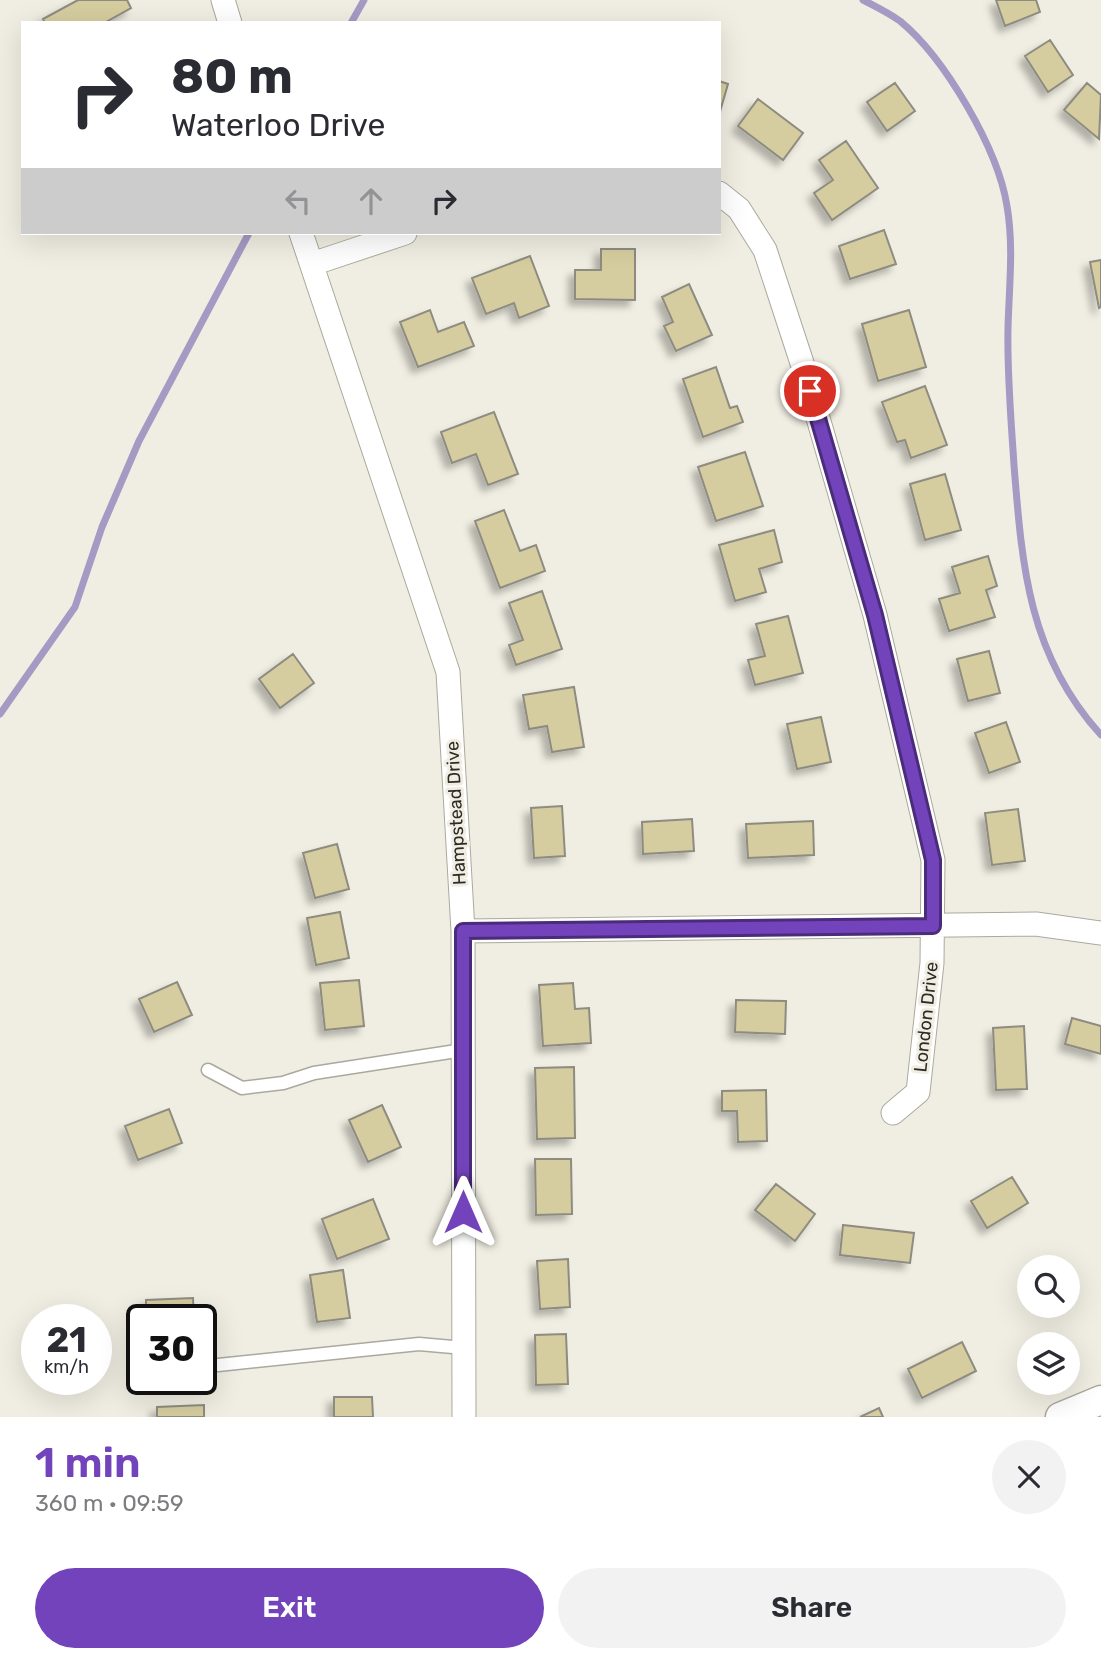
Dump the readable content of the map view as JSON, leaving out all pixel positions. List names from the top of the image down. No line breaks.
{"streets":{"street":["Hampstead Drive","London Drive"]},"page":{"turn":["80 m","Waterloo Drive"],"speed":"21 km/h","limit":"30","heading":["1 min","360 m · 09:59"],"buttons":["Exit","Share"]}}
